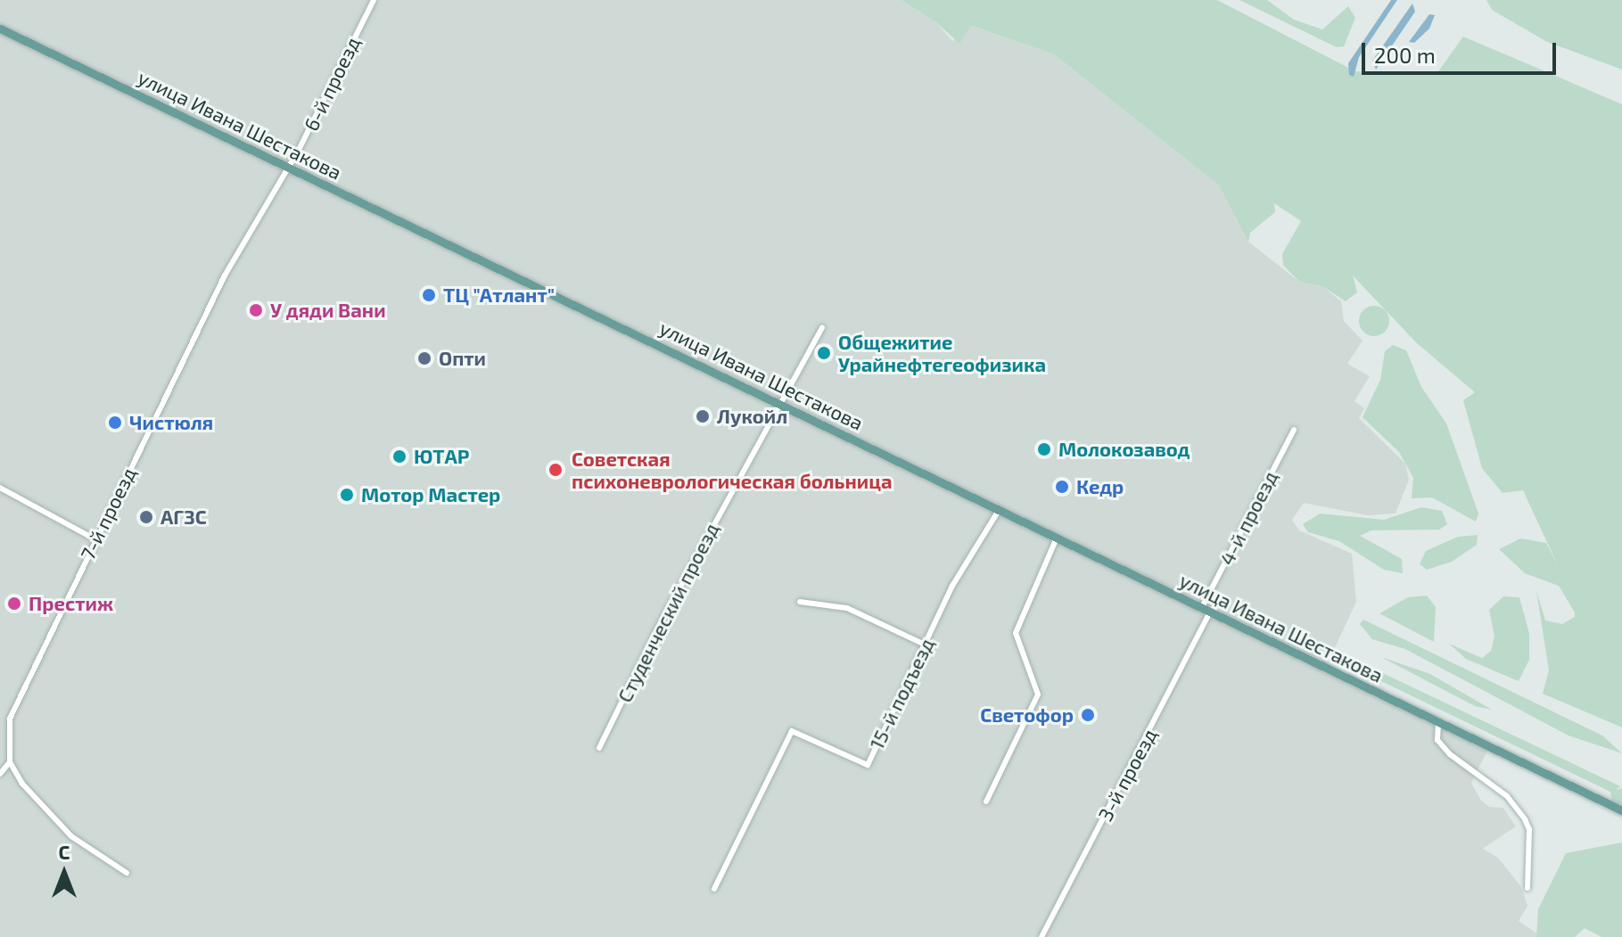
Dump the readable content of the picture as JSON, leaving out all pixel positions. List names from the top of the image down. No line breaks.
{"streets":{"main road":["улица Ивана Шестакова"],"street":["6-й проезд","7-й проезд","4-й проезд","Студенческий проезд","15-й подъезд","3-й проезд"]},"crossings":[["6-й проезд","улица Ивана Шестакова"],["6-й проезд","7-й проезд"],["улица Ивана Шестакова","7-й проезд"],["улица Ивана Шестакова","4-й проезд"],["улица Ивана Шестакова","Студенческий проезд"],["улица Ивана Шестакова","15-й подъезд"],["улица Ивана Шестакова","3-й проезд"],["4-й проезд","3-й проезд"]],"places":["ТЦ \"Атлант\"","У дяди Вани","Общежитие Урайнефтегеофизика","Опти","Лукойл","Чистюля","Молокозавод","ЮТАР","Советская психоневрологическая больница","Кедр","Мотор Мастер","АГЗС","Престиж","Светофор"],"scale_bar":"200 m","north":"top"}
